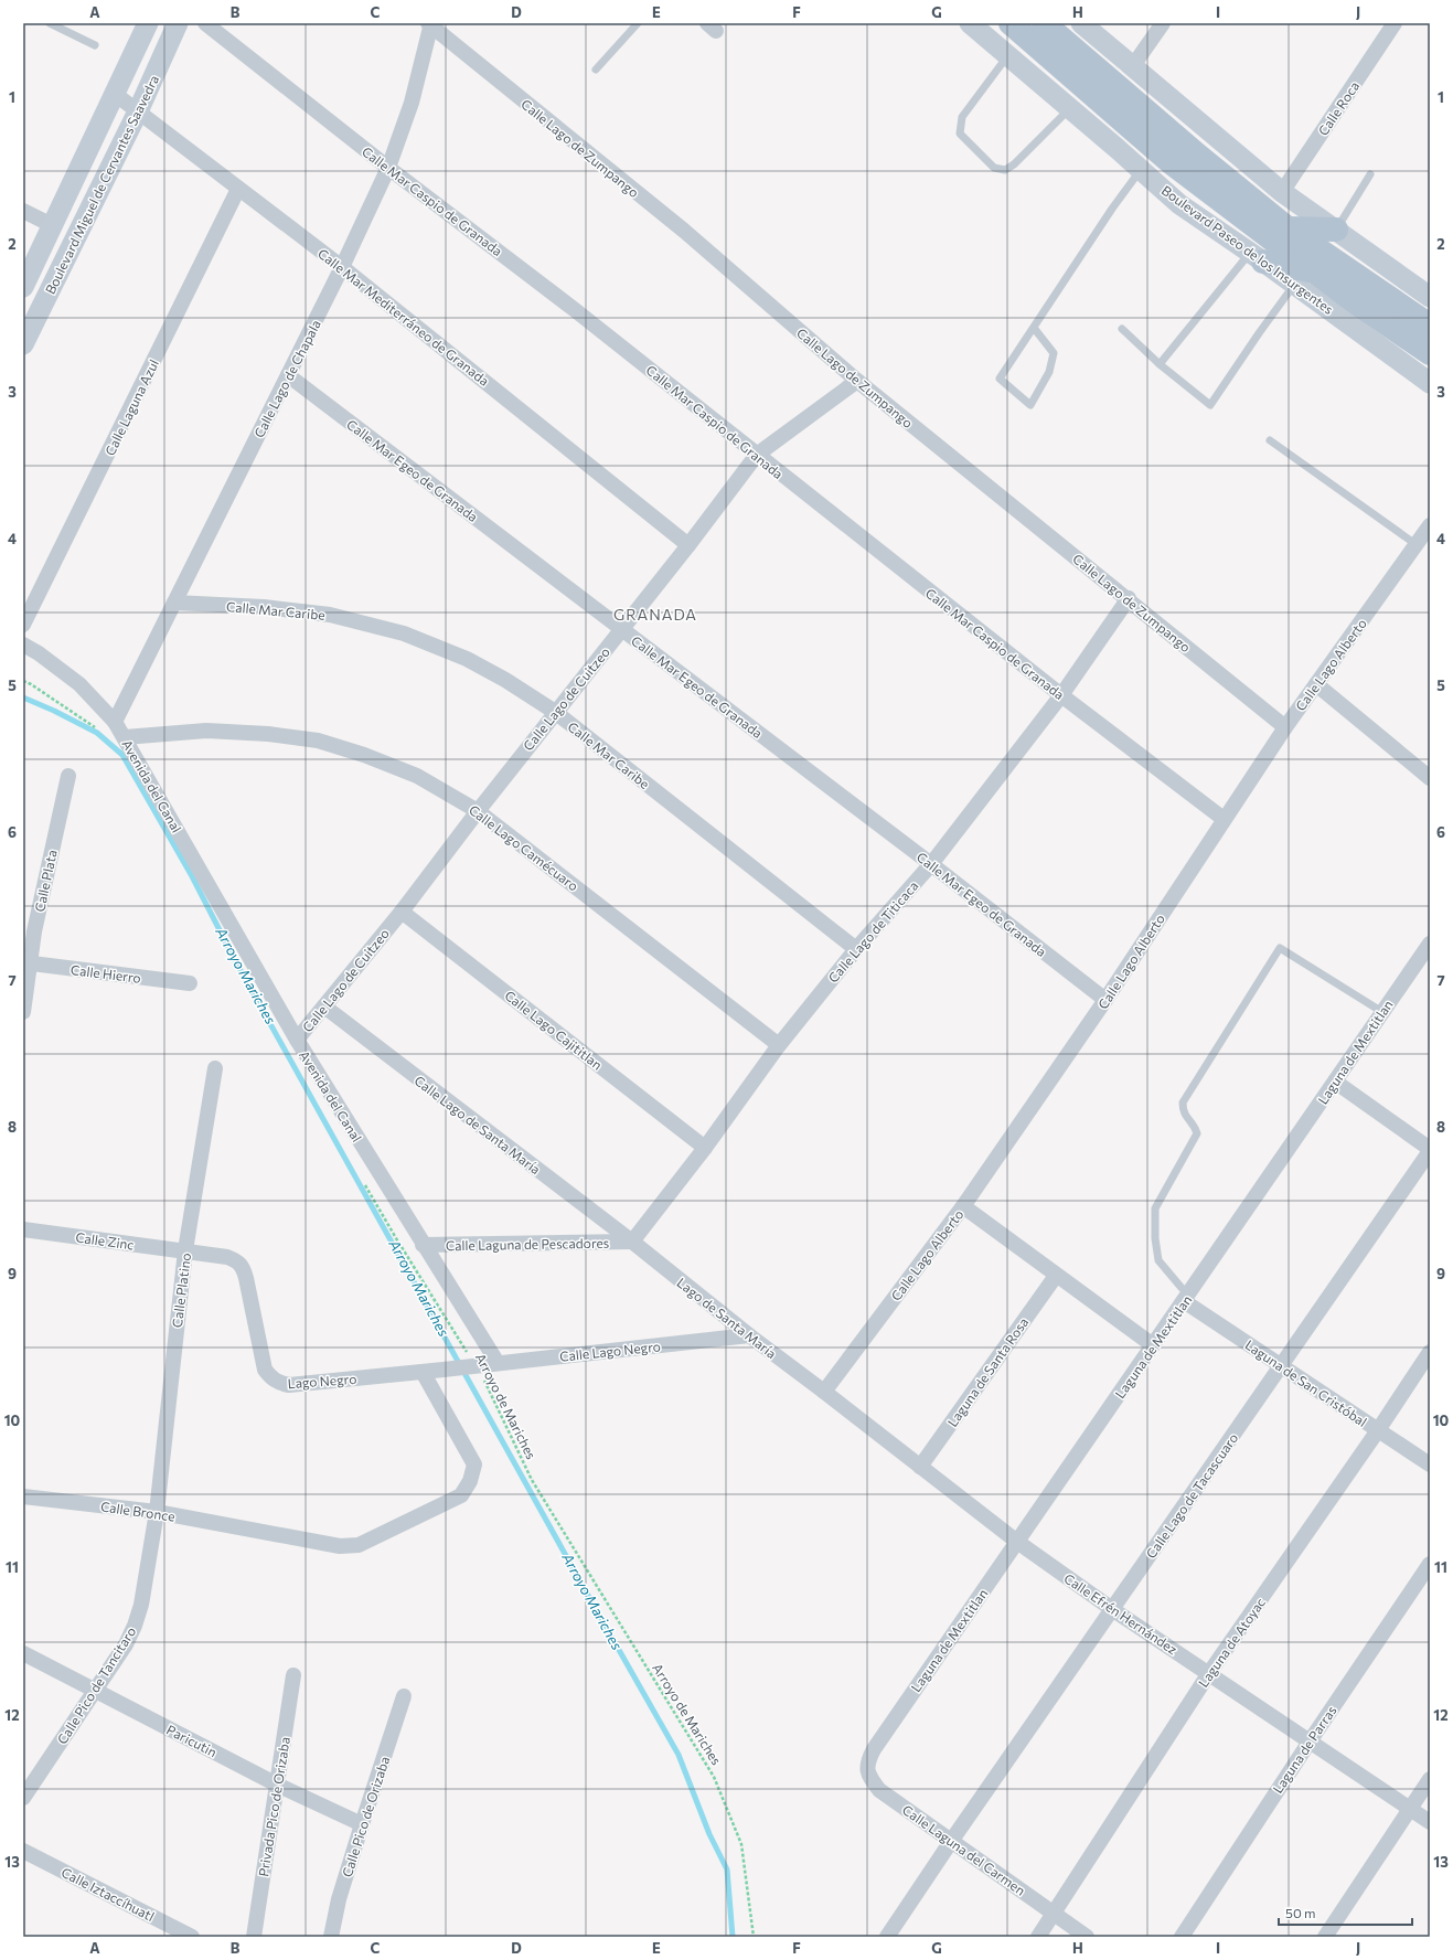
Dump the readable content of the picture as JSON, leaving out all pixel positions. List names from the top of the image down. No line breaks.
{"streets":{"main road":["Boulevard Paseo de los Insurgentes"],"street":["Calle Roca","Calle Lago de Zumpango","Boulevard Miguel de Cervantes Saavedra","Calle Mar Caspio de Granada","Calle Mar Mediterráneo de Granada","Calle Lago de Chapala","Calle Laguna Azul","Calle Mar Egeo de Granada","Calle Mar Caribe","Calle Lago Alberto","Calle Lago de Cuitzeo","Avenida del Canal","Calle Lago Camécuaro","Calle Plata","Calle Lago de Titicaca","Calle Hierro","Calle Lago Cajititlan","Laguna de Mextitlan","Calle Lago de Santa María","Calle Zinc","Calle Laguna de Pescadores","Calle Platino","Lago de Santa María","Calle Lago Negro","Laguna de Santa Rosa","Lago Negro","Laguna de San Cristóbal","Calle Lago de Tacascuaro","Calle Bronce","Calle Efrén Hernández","Laguna de Atoyac","Calle Pico de Tancitaro","Paricutin","Laguna de Parras","Privada Pico de Orizaba","Calle Pico de Orizaba","Calle Laguna del Carmen","Calle Iztaccíhuatl"],"path":["Arroyo de Mariches"]},"crossings":[["Calle Lago de Zumpango","Calle Lago de Chapala"],["Calle Lago de Zumpango","Calle Lago Alberto"],["Calle Lago de Zumpango","Calle Lago de Cuitzeo"],["Calle Lago de Zumpango","Calle Lago de Titicaca"],["Boulevard Miguel de Cervantes Saavedra","Calle Mar Mediterráneo de Granada"],["Calle Mar Caspio de Granada","Calle Lago de Chapala"],["Calle Mar Caspio de Granada","Calle Lago Alberto"],["Calle Mar Caspio de Granada","Calle Lago de Cuitzeo"],["Calle Mar Caspio de Granada","Calle Lago de Titicaca"],["Calle Mar Mediterráneo de Granada","Calle Lago de Chapala"],["Calle Mar Mediterráneo de Granada","Calle Laguna Azul"],["Calle Mar Mediterráneo de Granada","Calle Lago de Cuitzeo"],["Calle Lago de Chapala","Calle Mar Egeo de Granada"],["Calle Lago de Chapala","Calle Mar Caribe"],["Calle Lago de Chapala","Avenida del Canal"],["Calle Mar Egeo de Granada","Calle Lago Alberto"],["Calle Mar Egeo de Granada","Calle Lago de Cuitzeo"],["Calle Mar Egeo de Granada","Calle Lago de Titicaca"],["Calle Mar Caribe","Calle Lago de Cuitzeo"],["Calle Mar Caribe","Calle Lago de Titicaca"],["Calle Lago Alberto","Lago de Santa María"],["Calle Lago Alberto","Calle Efrén Hernández"],["Calle Lago de Cuitzeo","Avenida del Canal"],["Calle Lago de Cuitzeo","Calle Lago Camécuaro"],["Calle Lago de Cuitzeo","Calle Lago Cajititlan"],["Calle Lago de Cuitzeo","Calle Lago de Santa María"],["Avenida del Canal","Calle Lago Camécuaro"],["Avenida del Canal","Calle Laguna de Pescadores"],["Avenida del Canal","Calle Lago Negro"],["Calle Lago Camécuaro","Calle Lago de Titicaca"],["Calle Plata","Calle Hierro"],["Calle Lago de Titicaca","Calle Lago Cajititlan"],["Calle Lago de Titicaca","Calle Lago de Santa María"],["Calle Lago de Titicaca","Calle Laguna de Pescadores"],["Calle Lago de Titicaca","Lago de Santa María"],["Laguna de Mextitlan","Laguna de San Cristóbal"],["Laguna de Mextitlan","Calle Efrén Hernández"],["Laguna de Mextitlan","Calle Laguna del Carmen"],["Calle Lago de Santa María","Calle Laguna de Pescadores"],["Calle Lago de Santa María","Lago de Santa María"],["Calle Zinc","Calle Platino"],["Calle Zinc","Lago Negro"],["Calle Laguna de Pescadores","Lago de Santa María"],["Calle Platino","Lago Negro"],["Calle Platino","Calle Bronce"],["Calle Platino","Calle Pico de Tancitaro"],["Lago de Santa María","Calle Lago Negro"],["Lago de Santa María","Calle Efrén Hernández"],["Calle Lago Negro","Lago Negro"],["Calle Lago Negro","Arroyo de Mariches"],["Laguna de Santa Rosa","Calle Efrén Hernández"],["Lago Negro","Arroyo de Mariches"],["Lago Negro","Calle Bronce"],["Laguna de San Cristóbal","Calle Lago de Tacascuaro"],["Laguna de San Cristóbal","Laguna de Atoyac"],["Calle Lago de Tacascuaro","Calle Efrén Hernández"],["Calle Lago de Tacascuaro","Calle Laguna del Carmen"],["Calle Bronce","Calle Pico de Tancitaro"],["Calle Efrén Hernández","Laguna de Atoyac"],["Calle Efrén Hernández","Laguna de Parras"],["Laguna de Atoyac","Calle Laguna del Carmen"],["Calle Pico de Tancitaro","Paricutin"],["Paricutin","Privada Pico de Orizaba"],["Paricutin","Calle Pico de Orizaba"]],"districts":["GRANADA"],"water":["Arroyo Mariches"],"scale_bar":"50 m","grid":{"columns":["A","B","C","D","E","F","G","H","I","J"],"rows":["1","2","3","4","5","6","7","8","9","10","11","12","13"]}}
